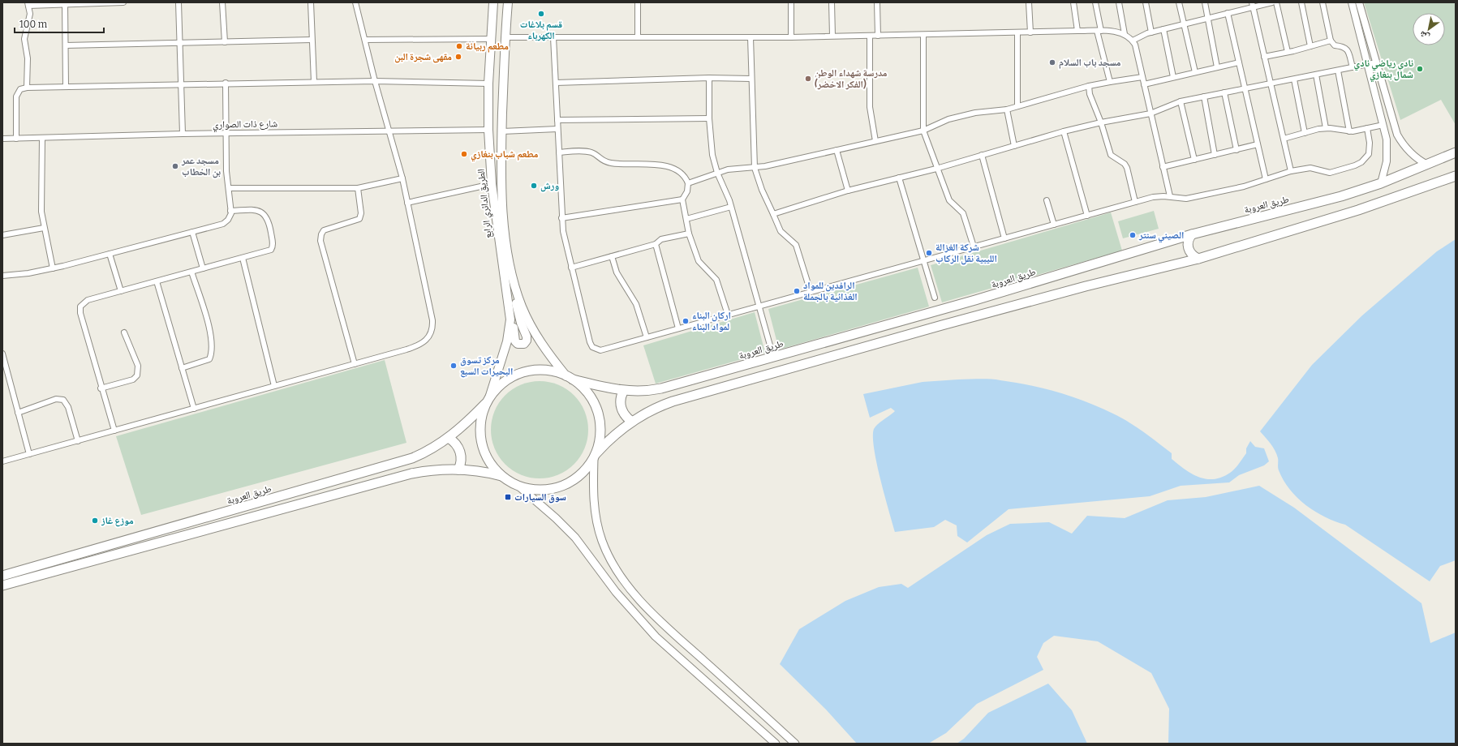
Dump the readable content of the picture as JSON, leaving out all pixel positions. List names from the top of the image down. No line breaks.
{"streets":{"highway":["طريق العروبة"],"main road":["الطريق الدائري الرابع"],"street":["شارع ذات الصواري"]},"crossings":[["شارع ذات الصواري","الطريق الدائري الرابع"],["الطريق الدائري الرابع","طريق العروبة"]],"places":{"other":["قسم بلاغات الكهرباء","مطعم ربيانة","مقهى شجرة البن","مسجد باب السلام","نادي رياضي نادي شمال بنغازي","مدرسة شهداء الوطن (الفكر الاخضر)","مطعم شباب بنغازي","مسجد عمر بن الخطاب","ورش","الصيني سنتر","شركة الغزالة الليبية نقل الركاب","الرافدين للمواد الغذائية بالجملة","اركان البناء لمواد البناء","مركز تسوق البحيرات السبع","موزع غاز"],"transit":["سوق السيارات"]},"scale_bar":"100 m","north":"bottom left"}
